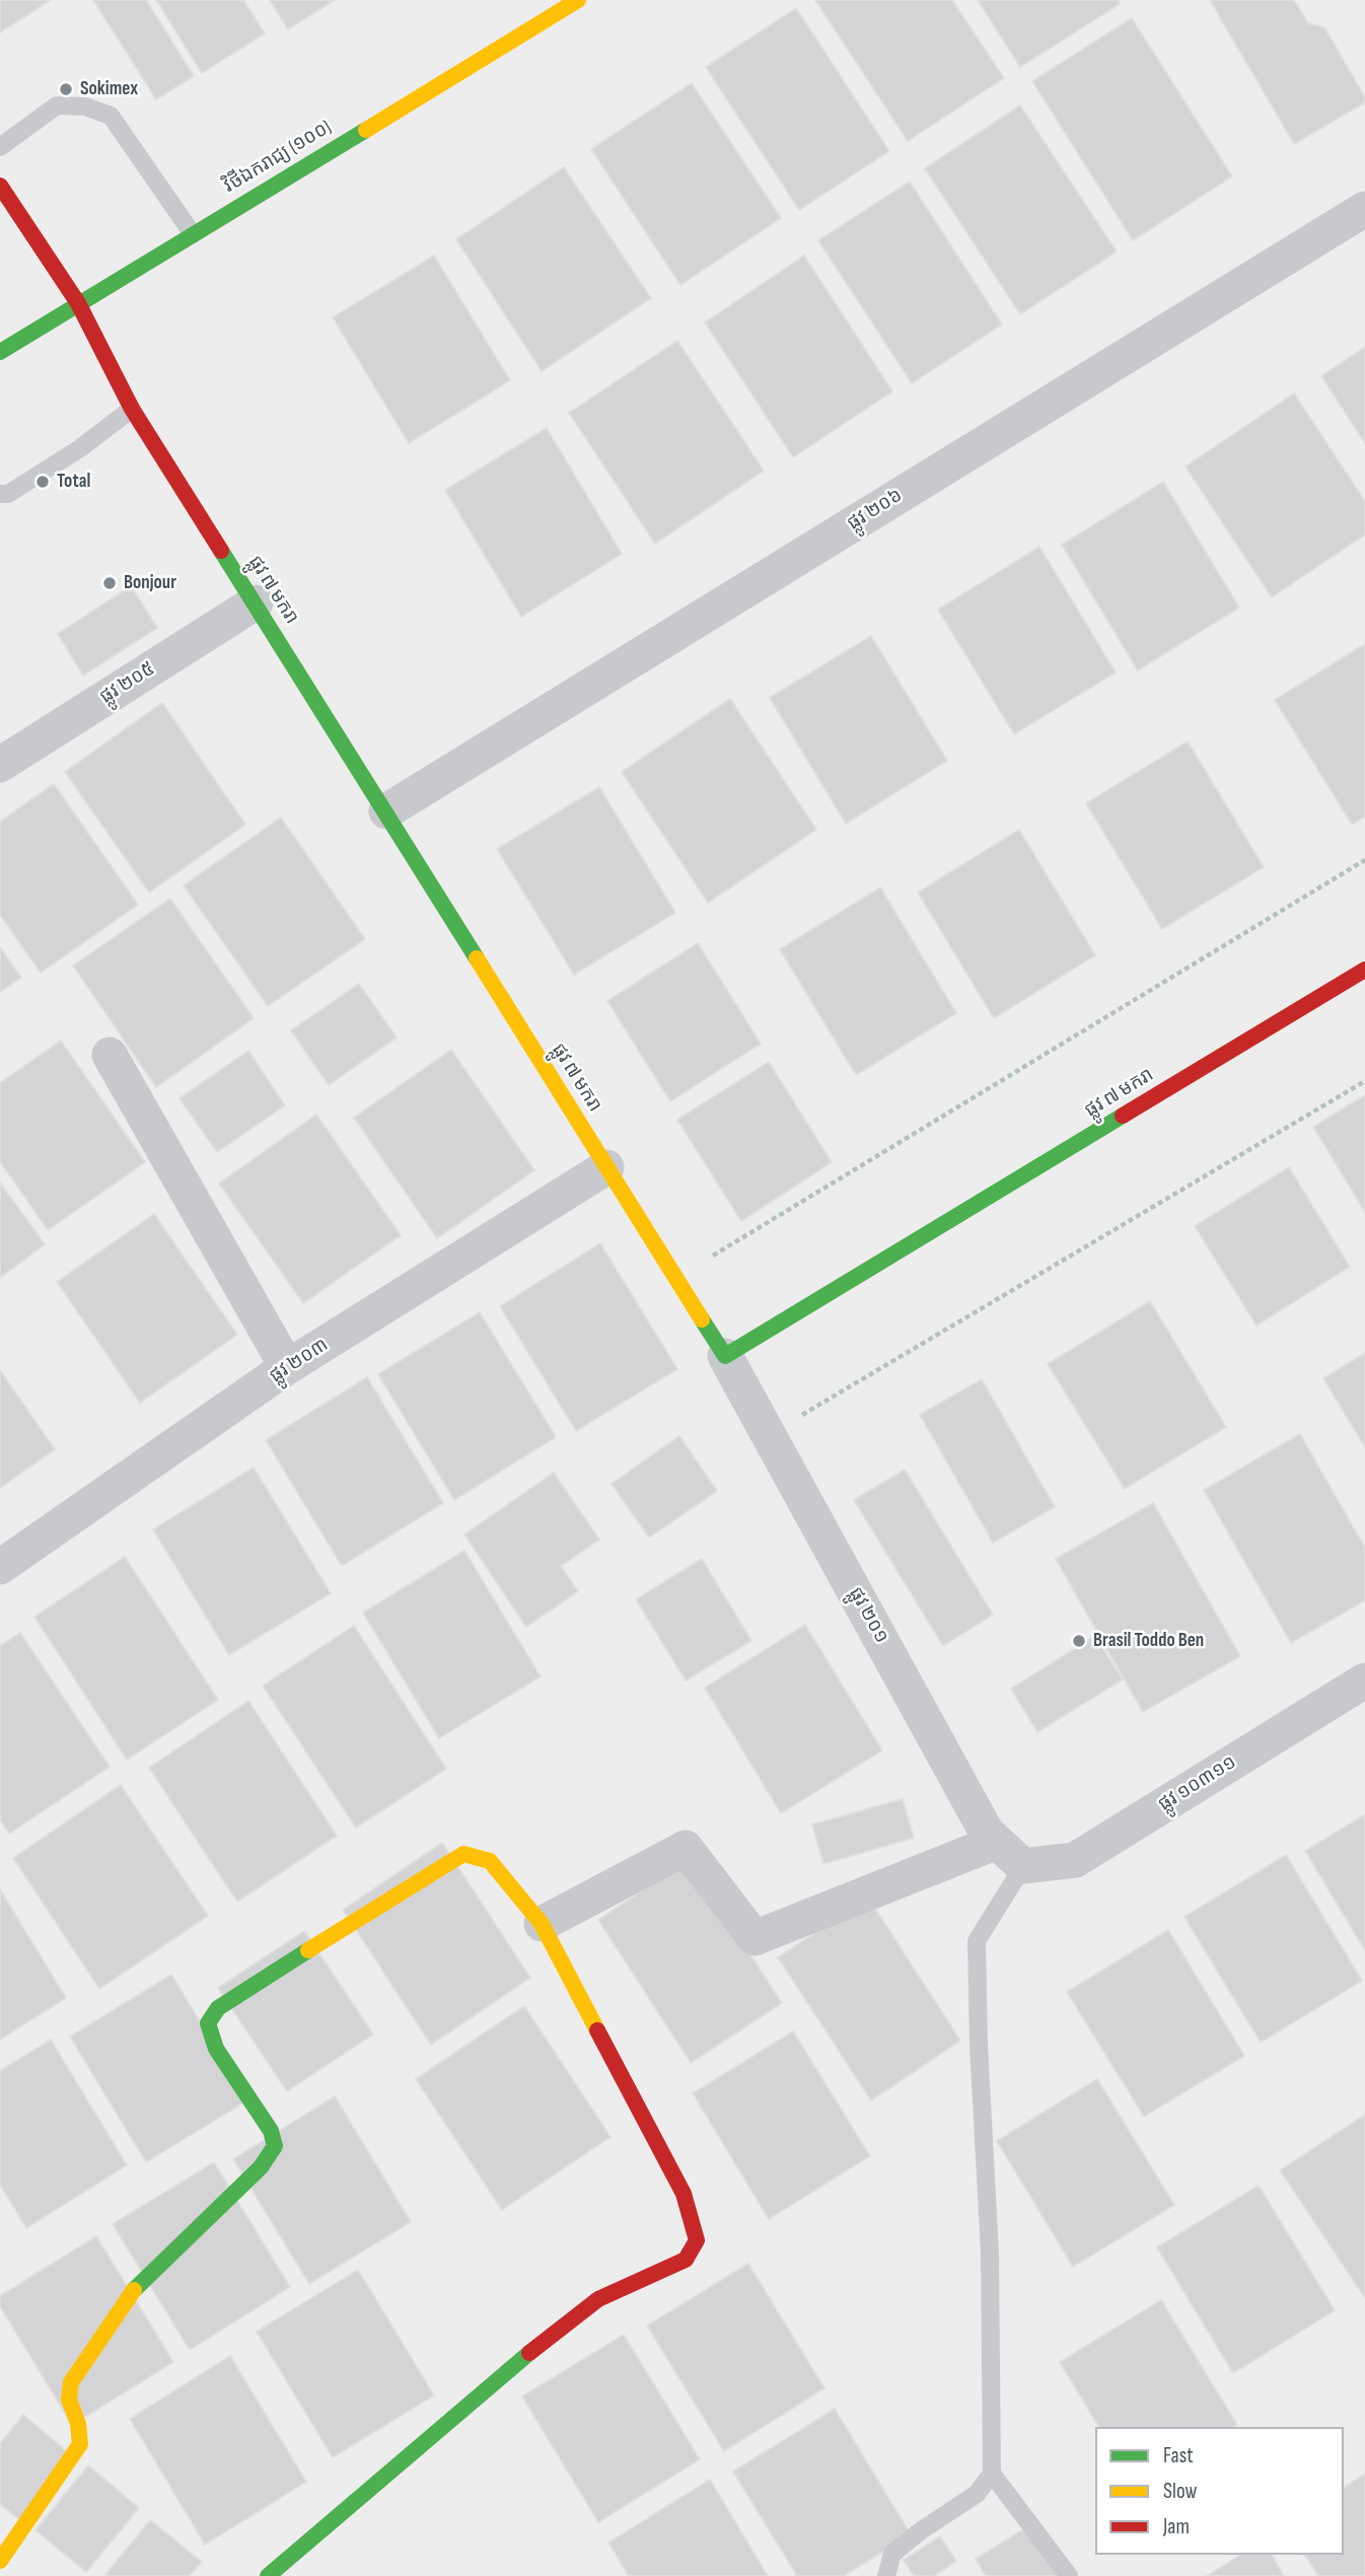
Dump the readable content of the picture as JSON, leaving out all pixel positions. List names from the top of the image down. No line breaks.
{"streets":{"main road":["វិថីឯករាជ្យ (១០០)","ផ្លូវ ៧ មករា"],"street":["ផ្លូវ ២០៦","ផ្លូវ ២០៥","ផ្លូវ ២០៣","ផ្លូវ ២០១","ផ្លូវ ១០៣១១"]},"crossings":[["វិថីឯករាជ្យ (១០០)","ផ្លូវ ៧ មករា"],["ផ្លូវ ២០៦","ផ្លូវ ៧ មករា"],["ផ្លូវ ៧ មករា","ផ្លូវ ២០៥"],["ផ្លូវ ៧ មករា","ផ្លូវ ២០៣"],["ផ្លូវ ៧ មករា","ផ្លូវ ២០១"],["ផ្លូវ ២០១","ផ្លូវ ១០៣១១"]],"places":["Sokimex","Total","Bonjour","Brasil Toddo Ben"],"legend":["Fast","Slow","Jam"]}
